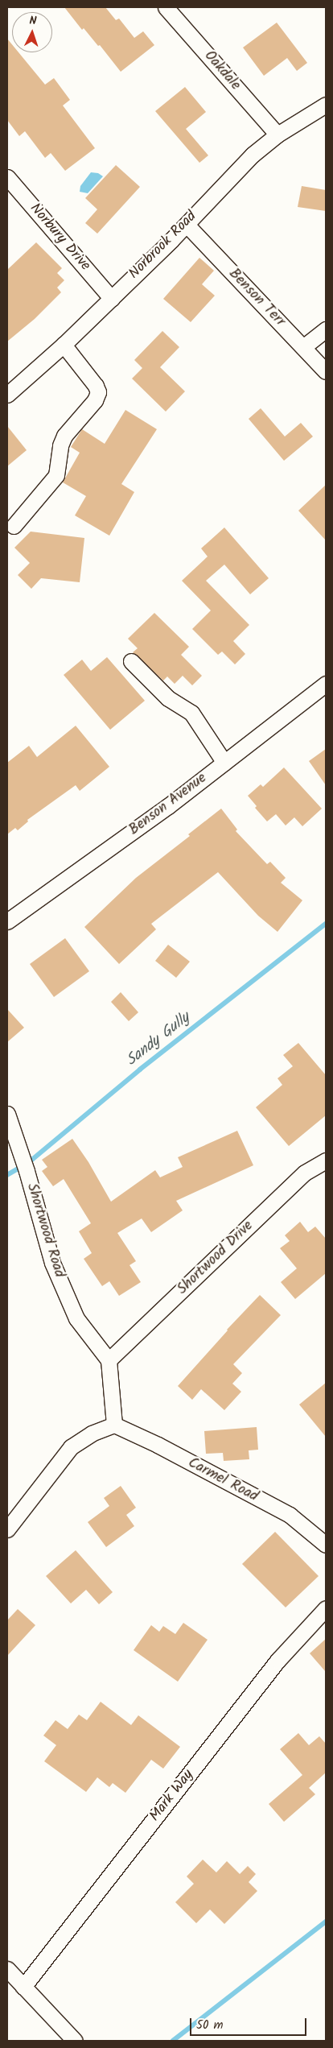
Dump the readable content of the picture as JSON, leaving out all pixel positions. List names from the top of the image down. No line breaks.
{"streets":{"street":["Oakdale","Norbury Drive","Norbrook Road","Benson Terr","Benson Avenue","Shortwood Road","Shortwood Drive","Carmel Road","Mark Way"]},"crossings":[["Oakdale","Norbrook Road"],["Norbury Drive","Norbrook Road"],["Norbrook Road","Benson Terr"],["Shortwood Road","Shortwood Drive"]],"water":["Sandy Gully"],"scale_bar":"50 m","north":"top"}
